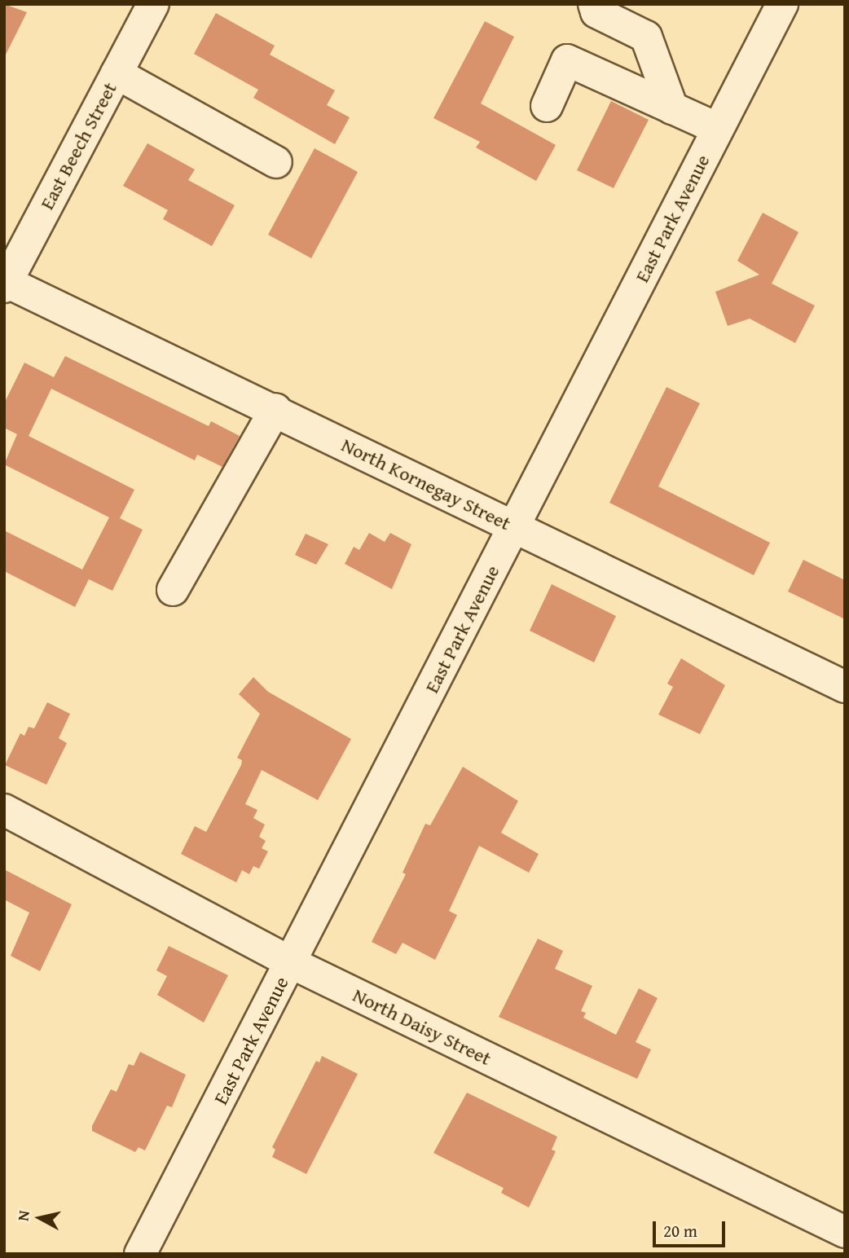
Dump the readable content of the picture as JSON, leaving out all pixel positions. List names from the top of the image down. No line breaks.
{"streets":{"street":["East Beech Street","East Park Avenue","North Kornegay Street","North Daisy Street"]},"crossings":[["East Beech Street","North Kornegay Street"],["East Park Avenue","North Kornegay Street"],["East Park Avenue","North Daisy Street"]],"scale_bar":"20 m","north":"left"}
